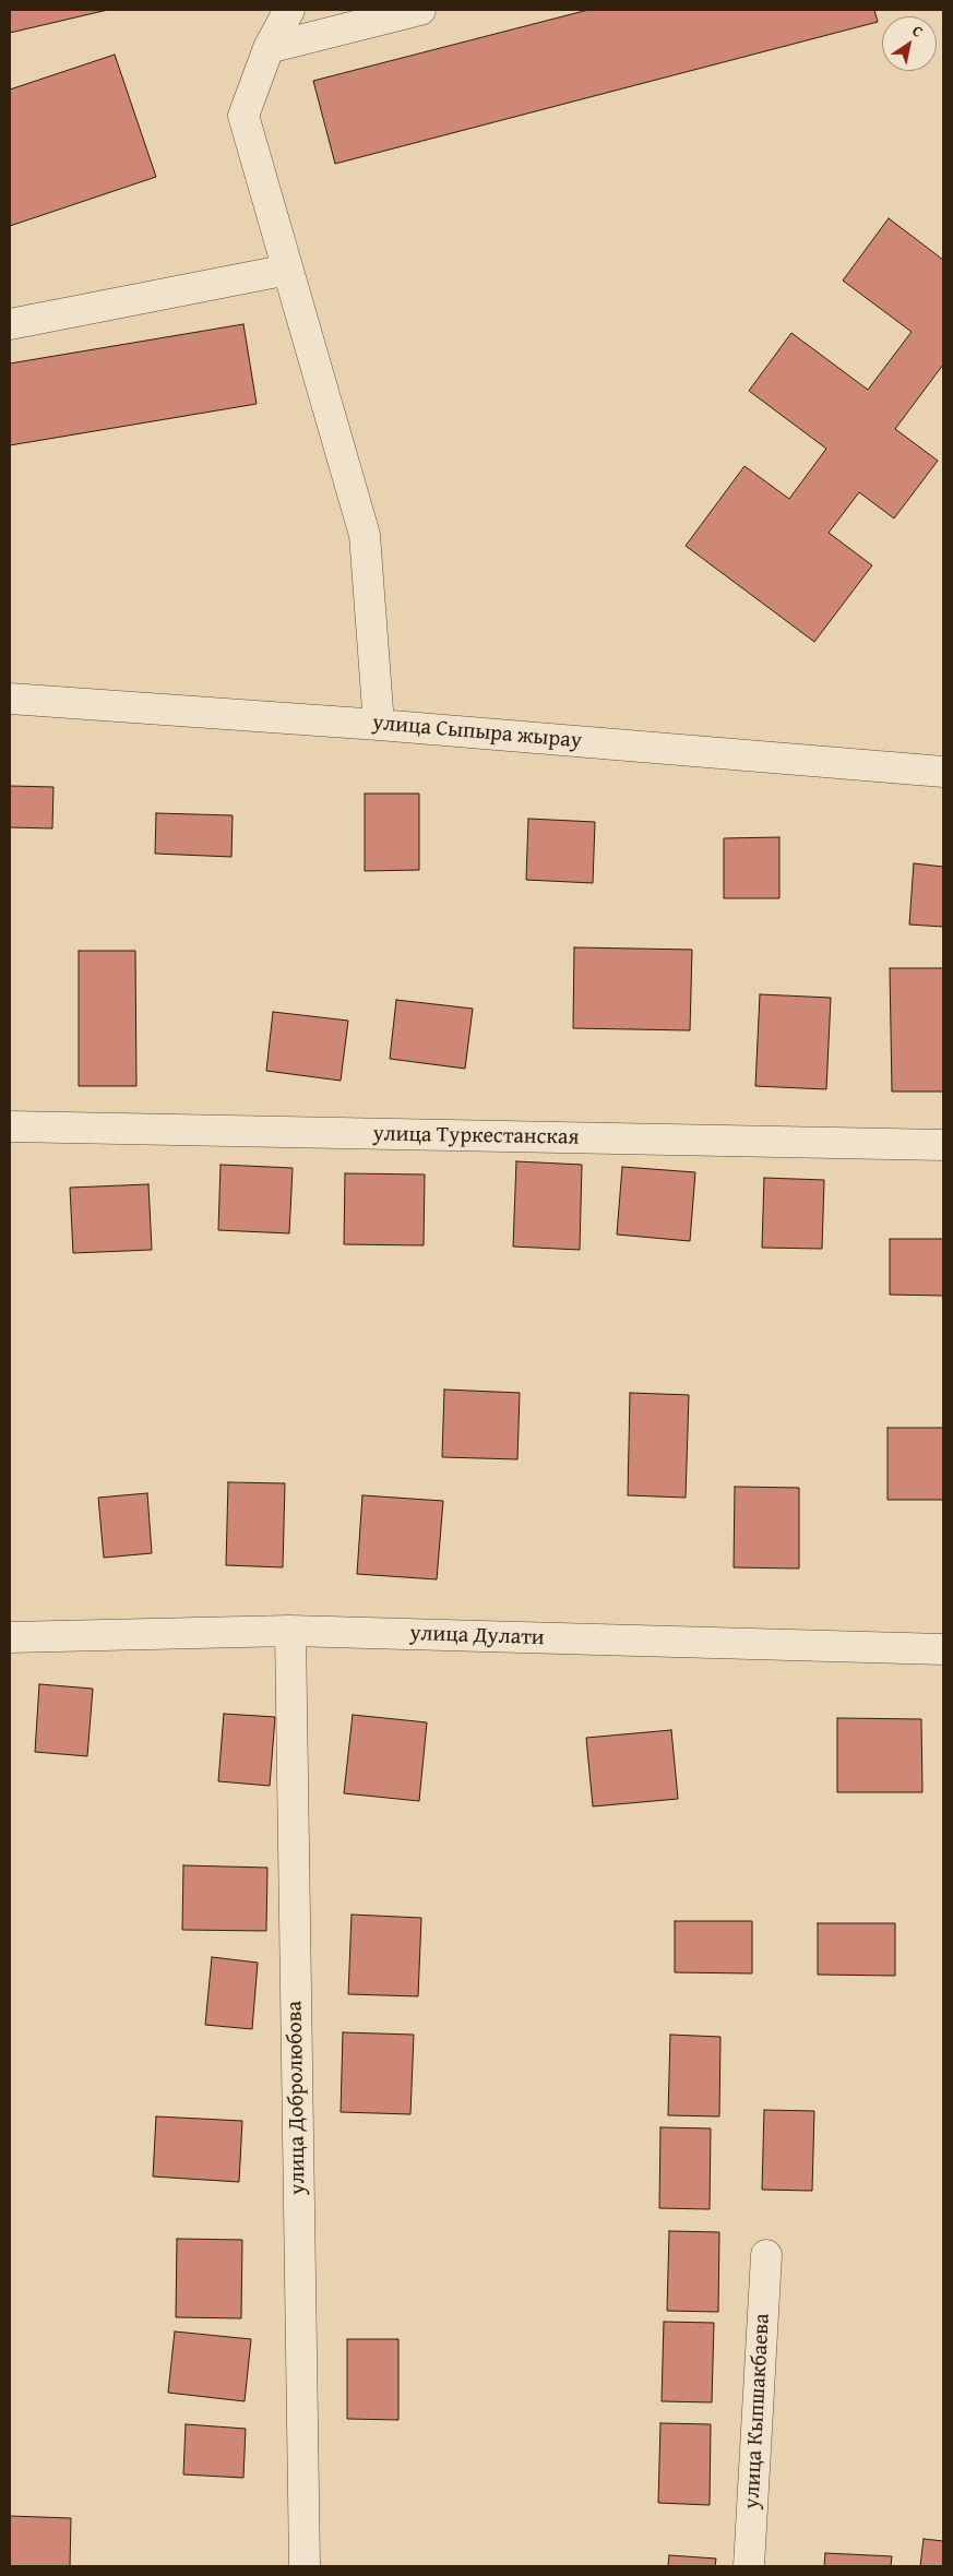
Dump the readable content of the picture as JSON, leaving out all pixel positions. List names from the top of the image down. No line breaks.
{"streets":{"street":["улица Сыпыра жырау","улица Туркестанская","улица Дулати","улица Добролюбова","улица Кыпшакбаева"]},"crossings":[["улица Дулати","улица Добролюбова"]],"north":"top right"}
